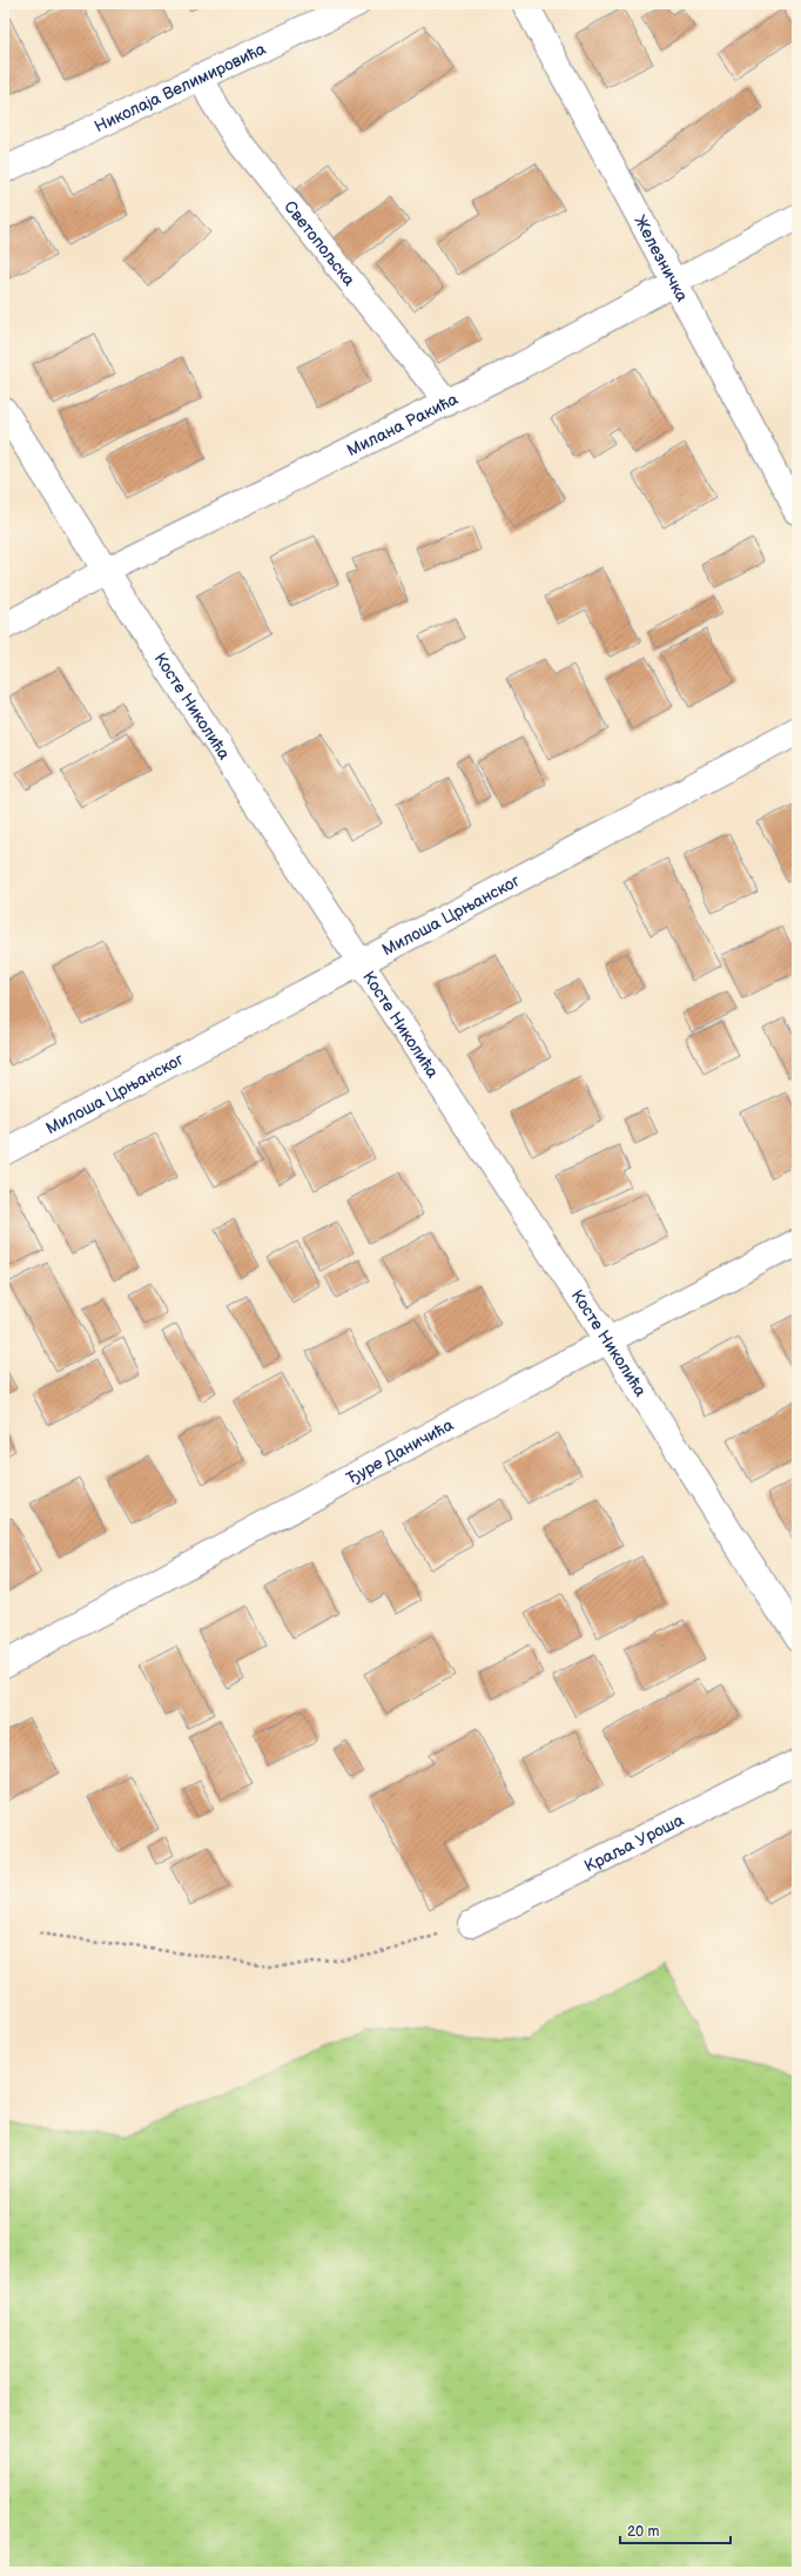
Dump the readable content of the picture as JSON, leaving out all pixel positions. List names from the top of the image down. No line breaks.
{"streets":{"street":["Николаја Велимировића","Светопољска","Железничка","Милана Ракића","Косте Николића","Милоша Црњанског","Ђуре Даничића","Краља Уроша"]},"crossings":[["Николаја Велимировића","Светопољска"],["Светопољска","Милана Ракића"],["Железничка","Милана Ракића"],["Милана Ракића","Косте Николића"],["Косте Николића","Милоша Црњанског"],["Косте Николића","Ђуре Даничића"]],"scale_bar":"20 m"}
